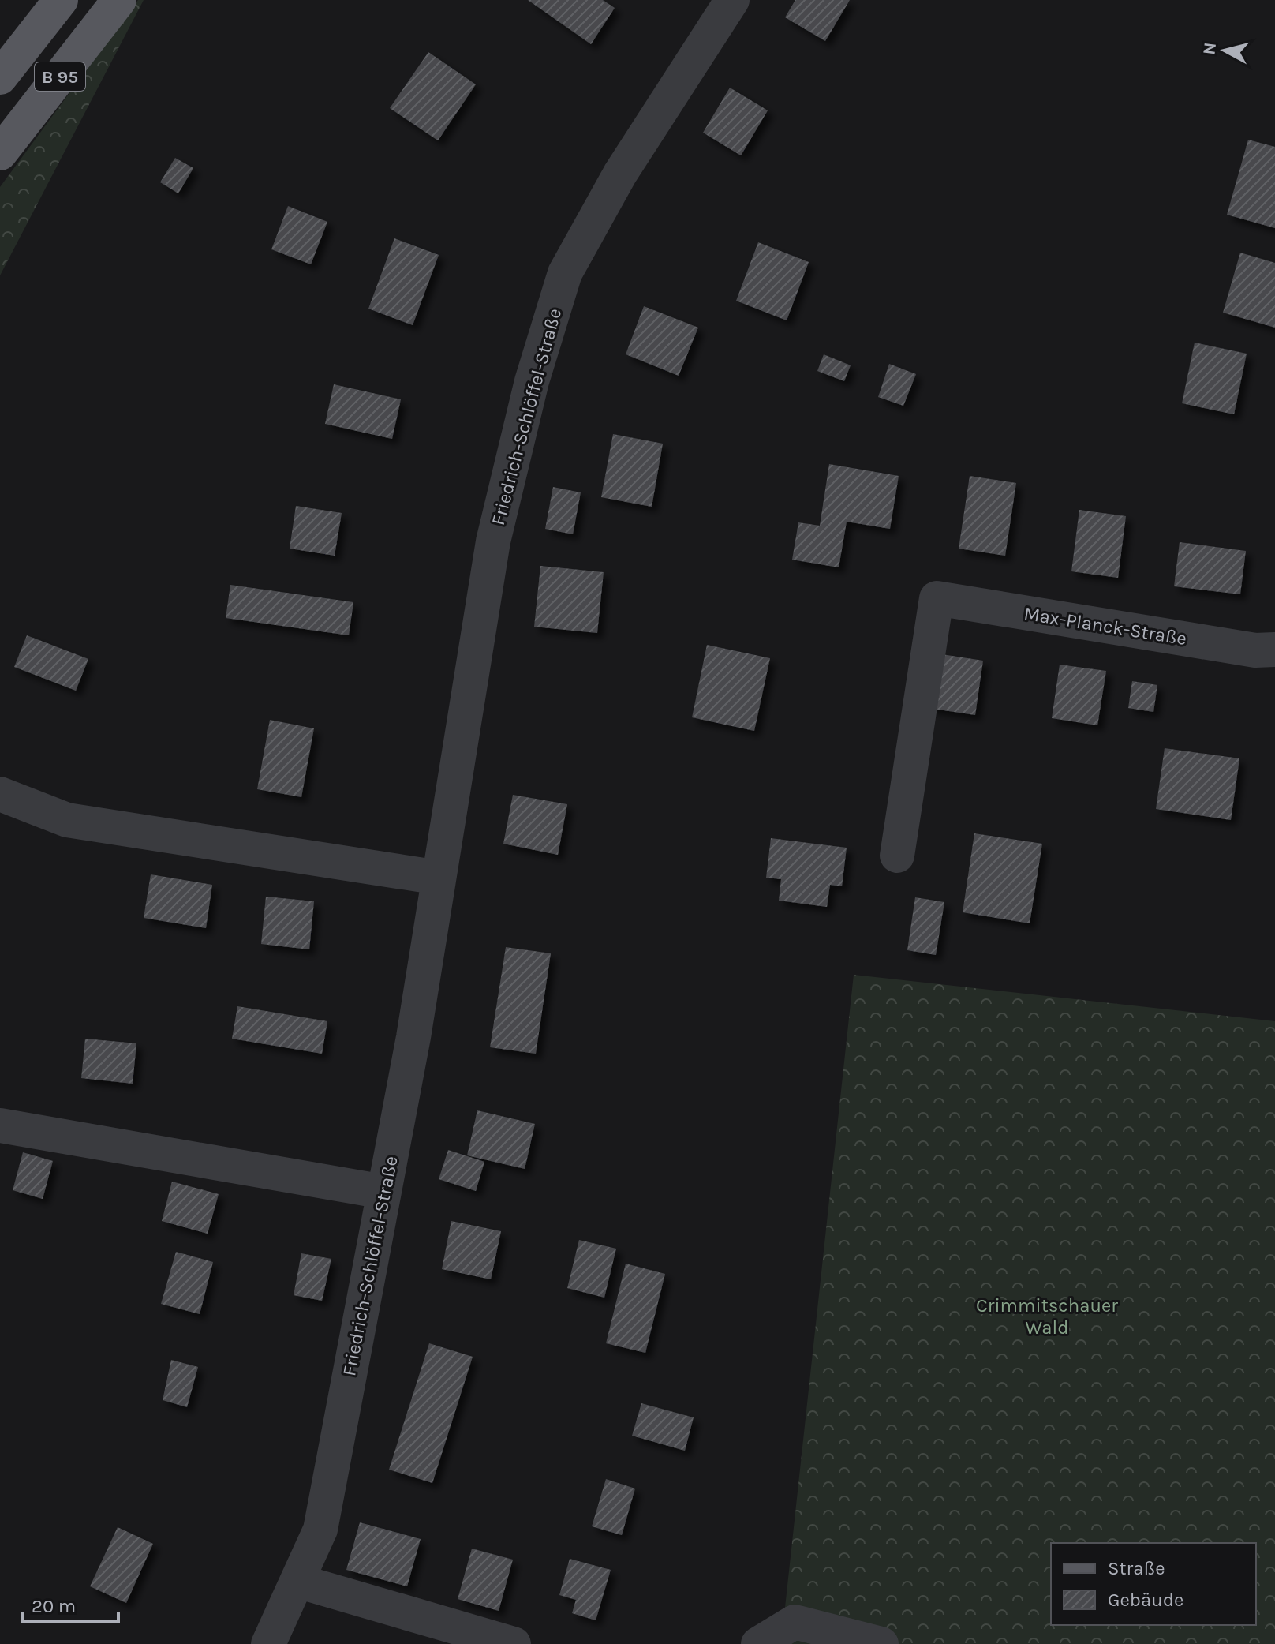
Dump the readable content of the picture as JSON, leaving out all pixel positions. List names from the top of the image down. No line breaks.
{"streets":{"main road":["B 95"],"street":["Friedrich-Schlöffel-Straße","Max-Planck-Straße"]},"parks":["Crimmitschauer Wald"],"legend":["Straße","Gebäude"],"scale_bar":"20 m","north":"left"}
